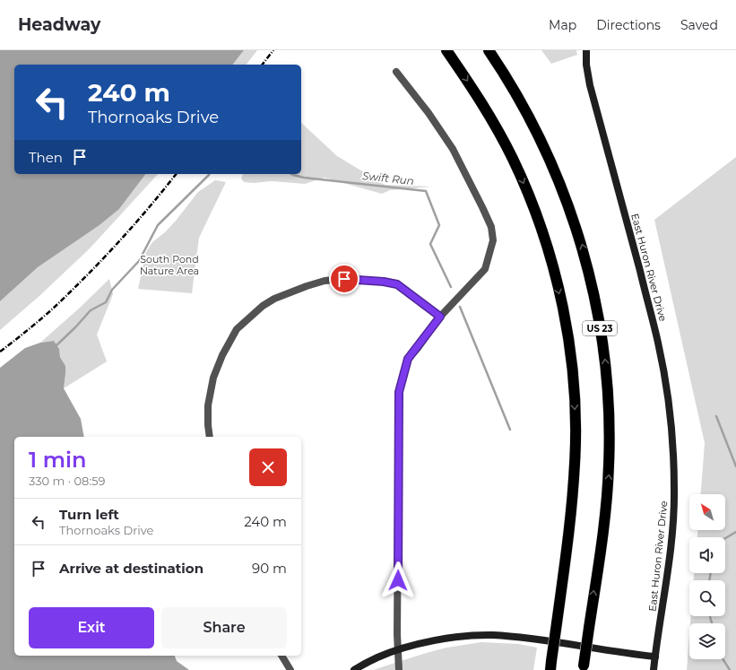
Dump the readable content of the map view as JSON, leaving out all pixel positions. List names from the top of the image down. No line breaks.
{"streets":{"highway":["US 23"],"main road":["East Huron River Drive"]},"water":["Swift Run"],"parks":["South Pond Nature Area"],"north":"top left","page":{"header":"Headway","nav":["Map","Directions","Saved"],"turn":["240 m","Thornoaks Drive"],"then":"Then","heading":["1 min","330 m · 08:59"],"list":[{"name":"Turn left","note":"Thornoaks Drive","value":"240 m"},{"name":"Arrive at destination","value":"90 m"}],"buttons":["Exit","Share"]}}
